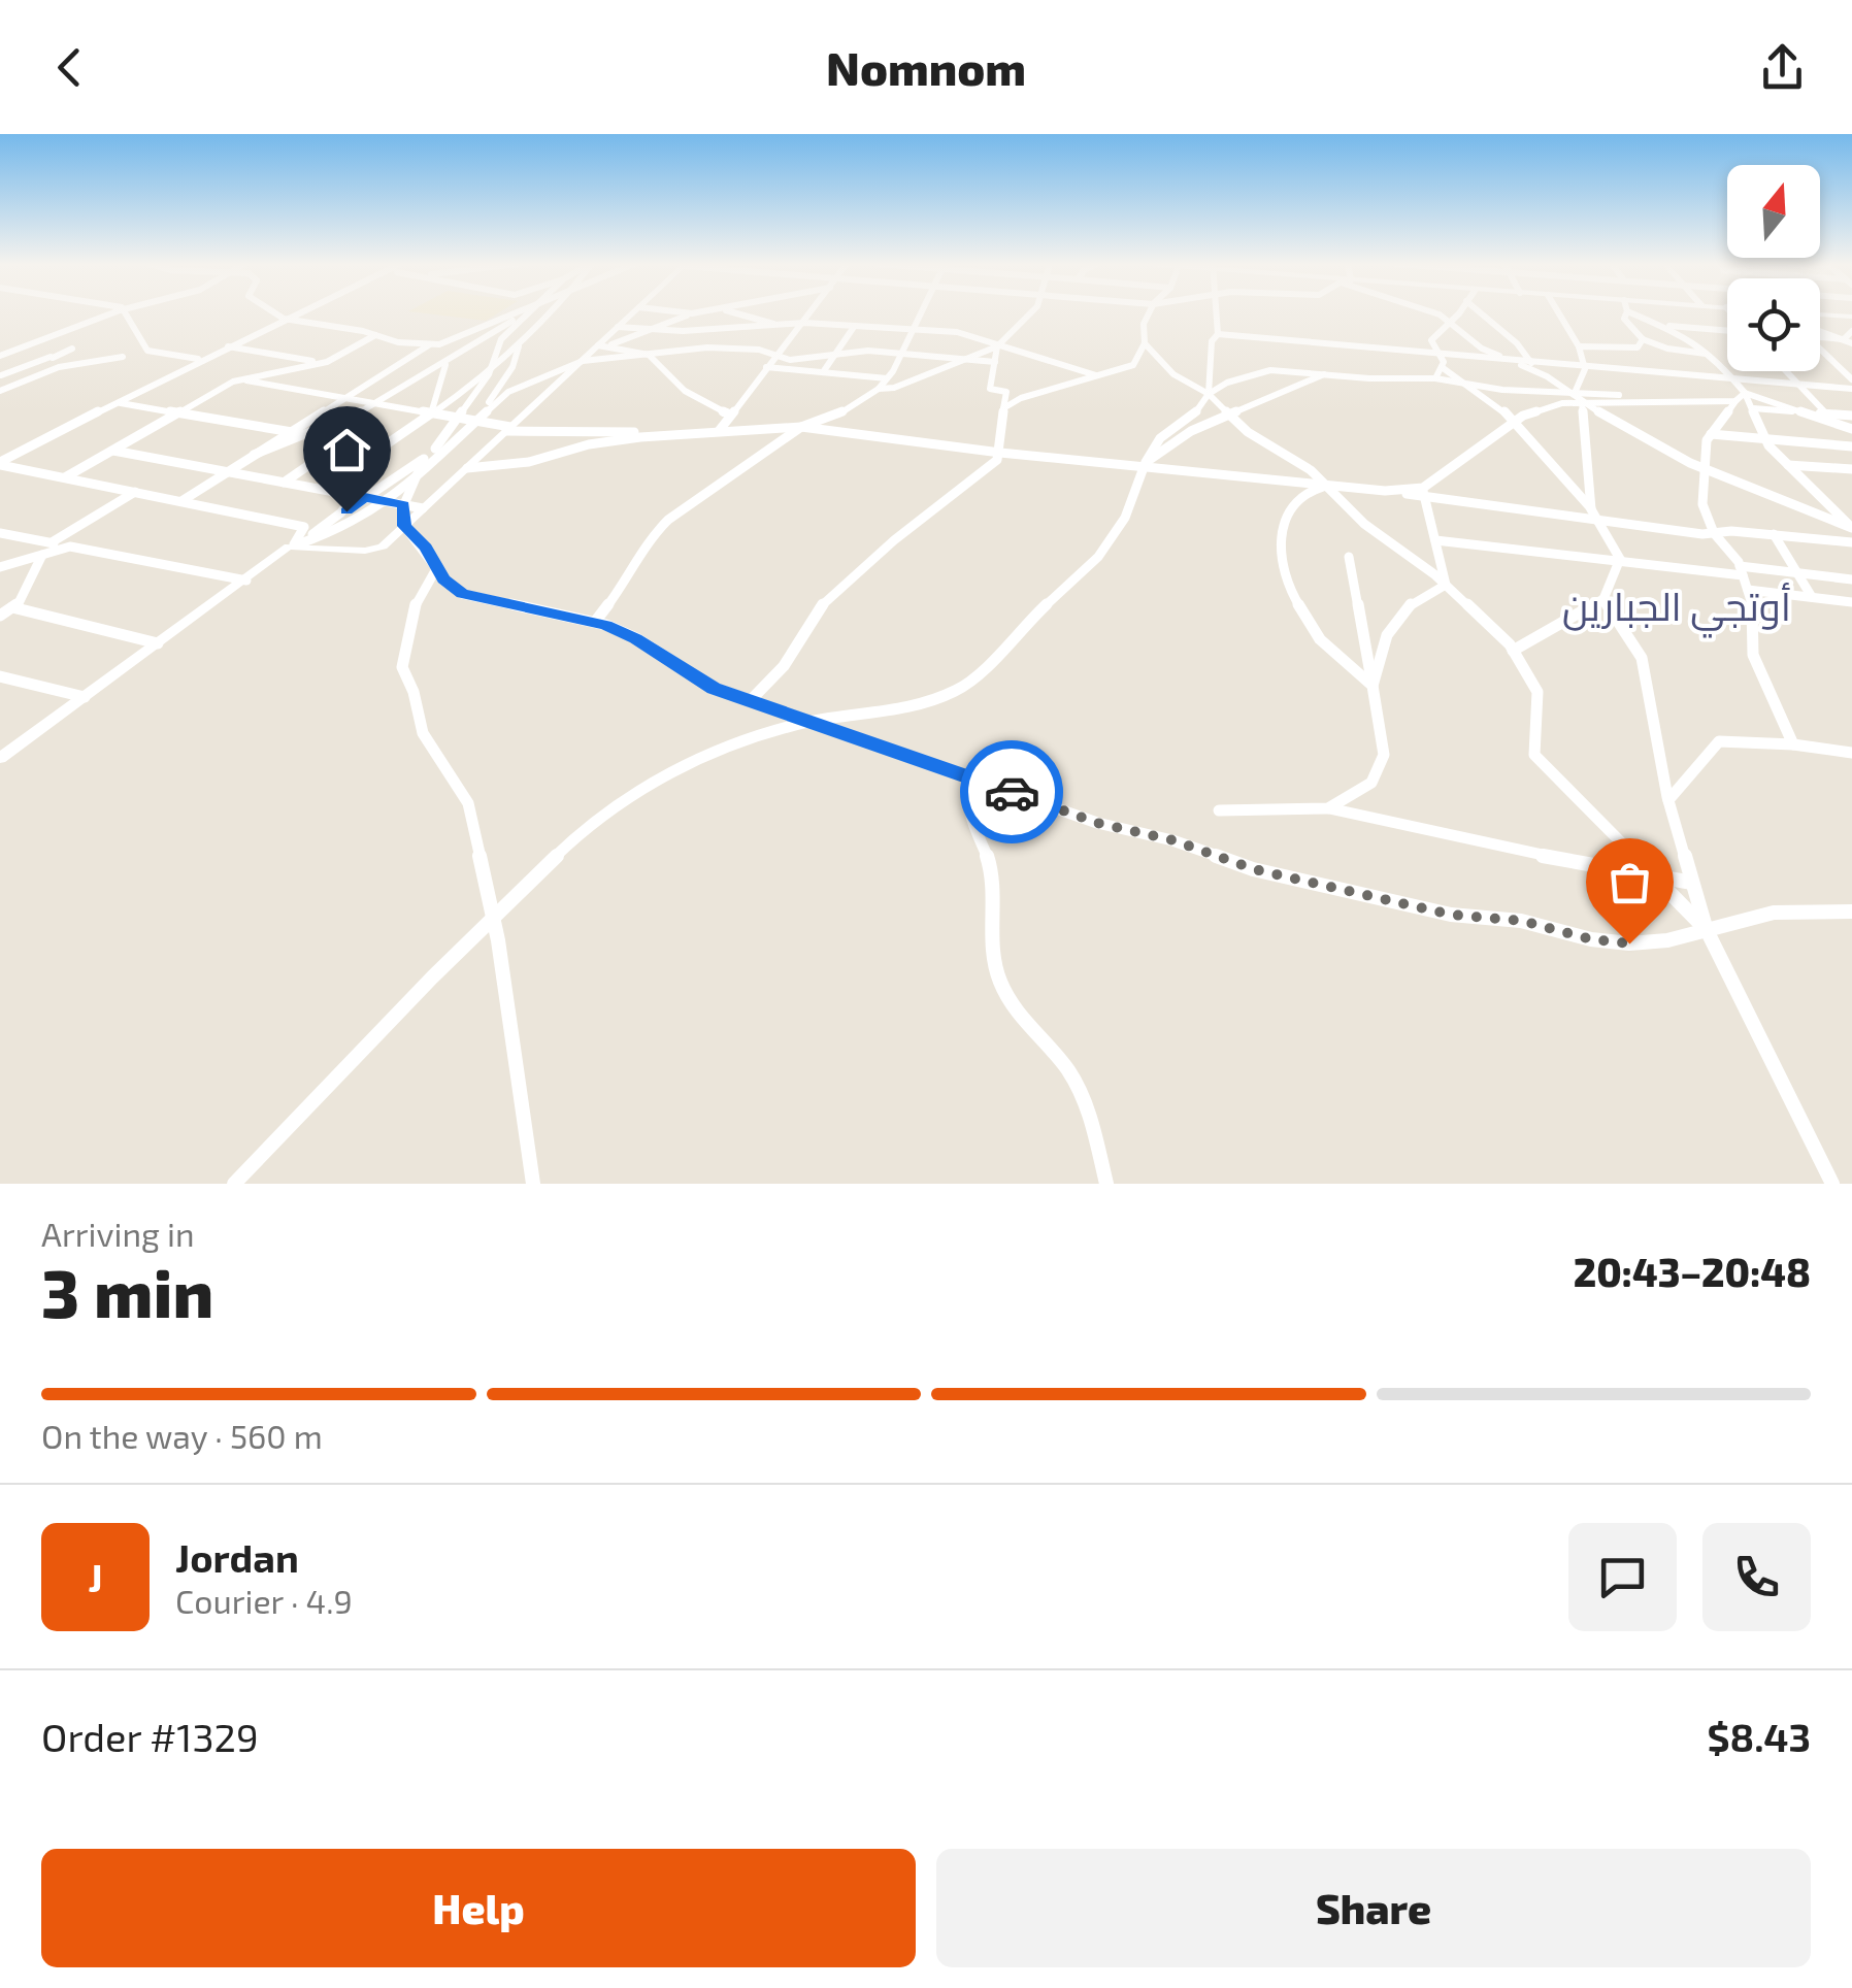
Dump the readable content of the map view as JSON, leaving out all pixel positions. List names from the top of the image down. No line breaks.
{"districts":["أوتجي الجبارين"],"north":"top","page":{"header":"Nomnom","heading":["3 min","Arriving in","20:43–20:48"],"panel":["Jordan","Courier · 4.9","Order #1329","$8.43"],"bar":"On the way · 560 m","round":"J","buttons":["Help","Share"]}}
